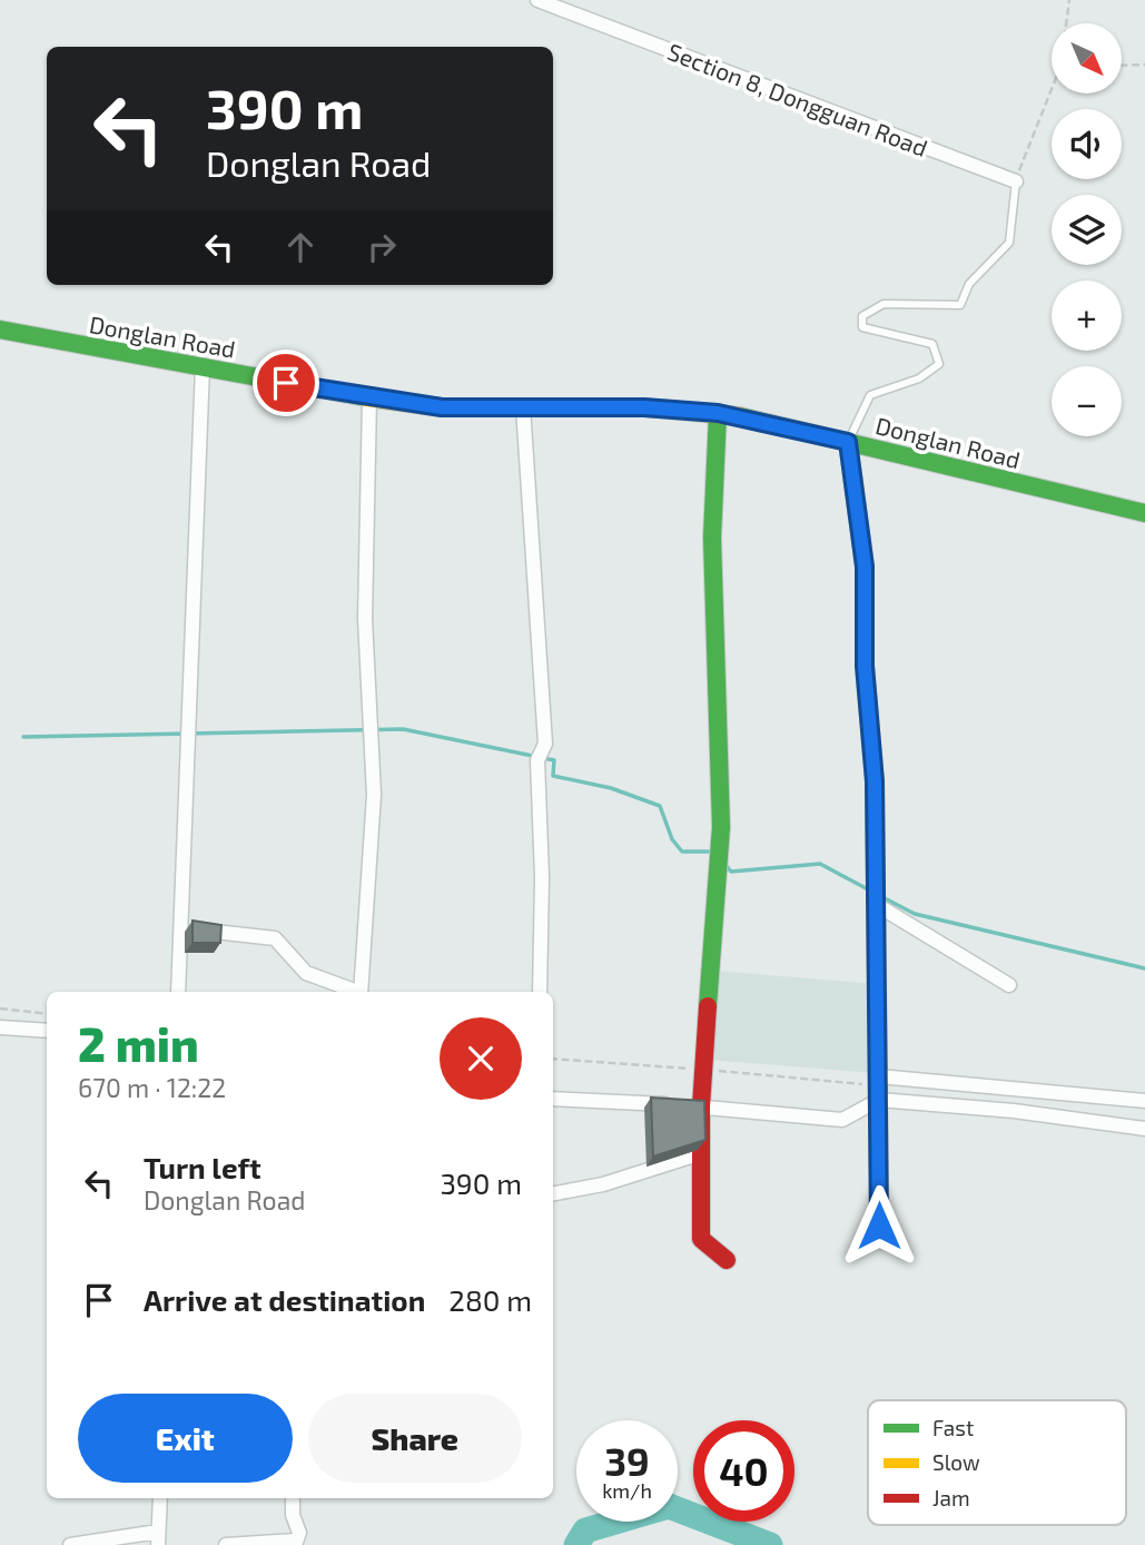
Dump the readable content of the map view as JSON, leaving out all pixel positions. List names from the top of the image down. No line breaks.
{"streets":{"street":["Section 8, Dongguan Road","Donglan Road"]},"legend":["Fast","Slow","Jam"],"north":"bottom right","page":{"map_buttons":["+","−"],"turn":["390 m","Donglan Road"],"heading":["2 min","670 m · 12:22"],"list":[{"name":"Turn left","note":"Donglan Road","value":"390 m"},{"name":"Arrive at destination","value":"280 m"}],"buttons":["Exit","Share"],"speed":"39 km/h","limit":"40"}}
